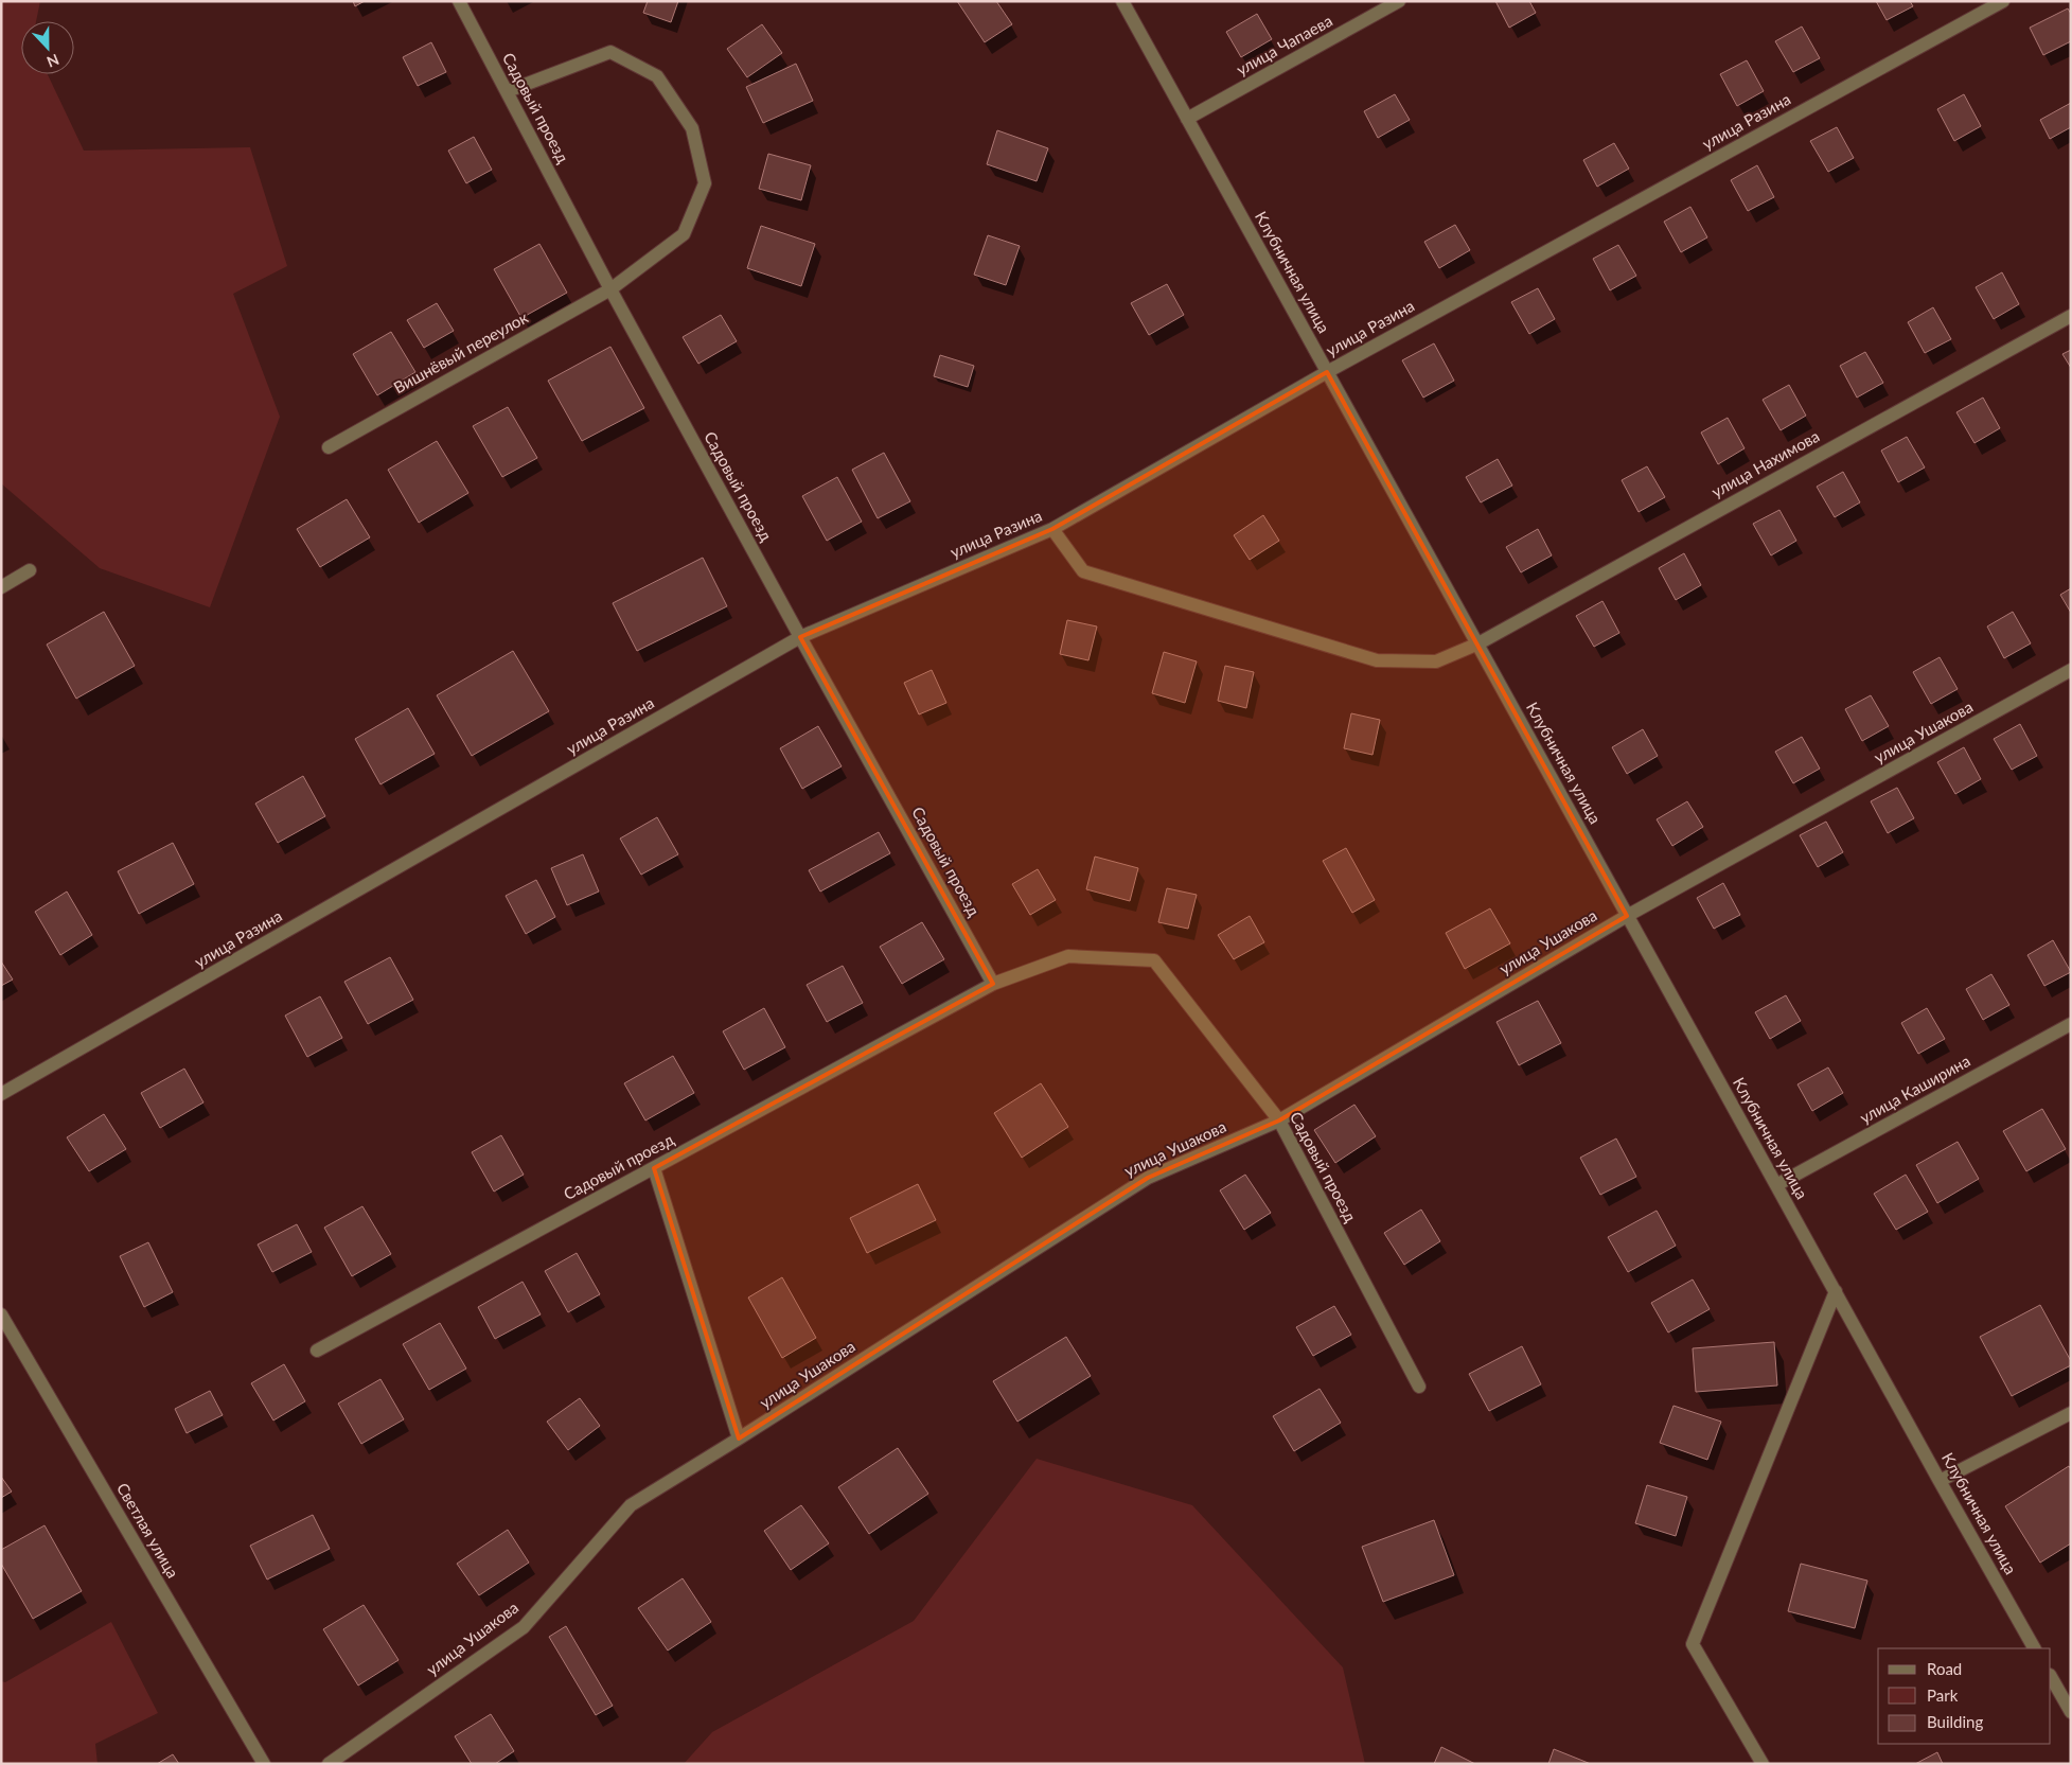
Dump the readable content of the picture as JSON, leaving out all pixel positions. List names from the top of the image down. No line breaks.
{"streets":{"street":["улица Чапаева","Садовый проезд","улица Разина","Клубничная улица","Вишнёвый переулок","улица Нахимова","улица Ушакова","улица Каширина","Светлая улица"]},"crossings":[["улица Чапаева","Клубничная улица"],["Садовый проезд","улица Разина"],["Садовый проезд","Вишнёвый переулок"],["Садовый проезд","улица Ушакова"],["улица Разина","Клубничная улица"],["Клубничная улица","улица Нахимова"],["Клубничная улица","улица Ушакова"],["Клубничная улица","улица Каширина"]],"legend":["Road","Park","Building"],"north":"bottom"}
